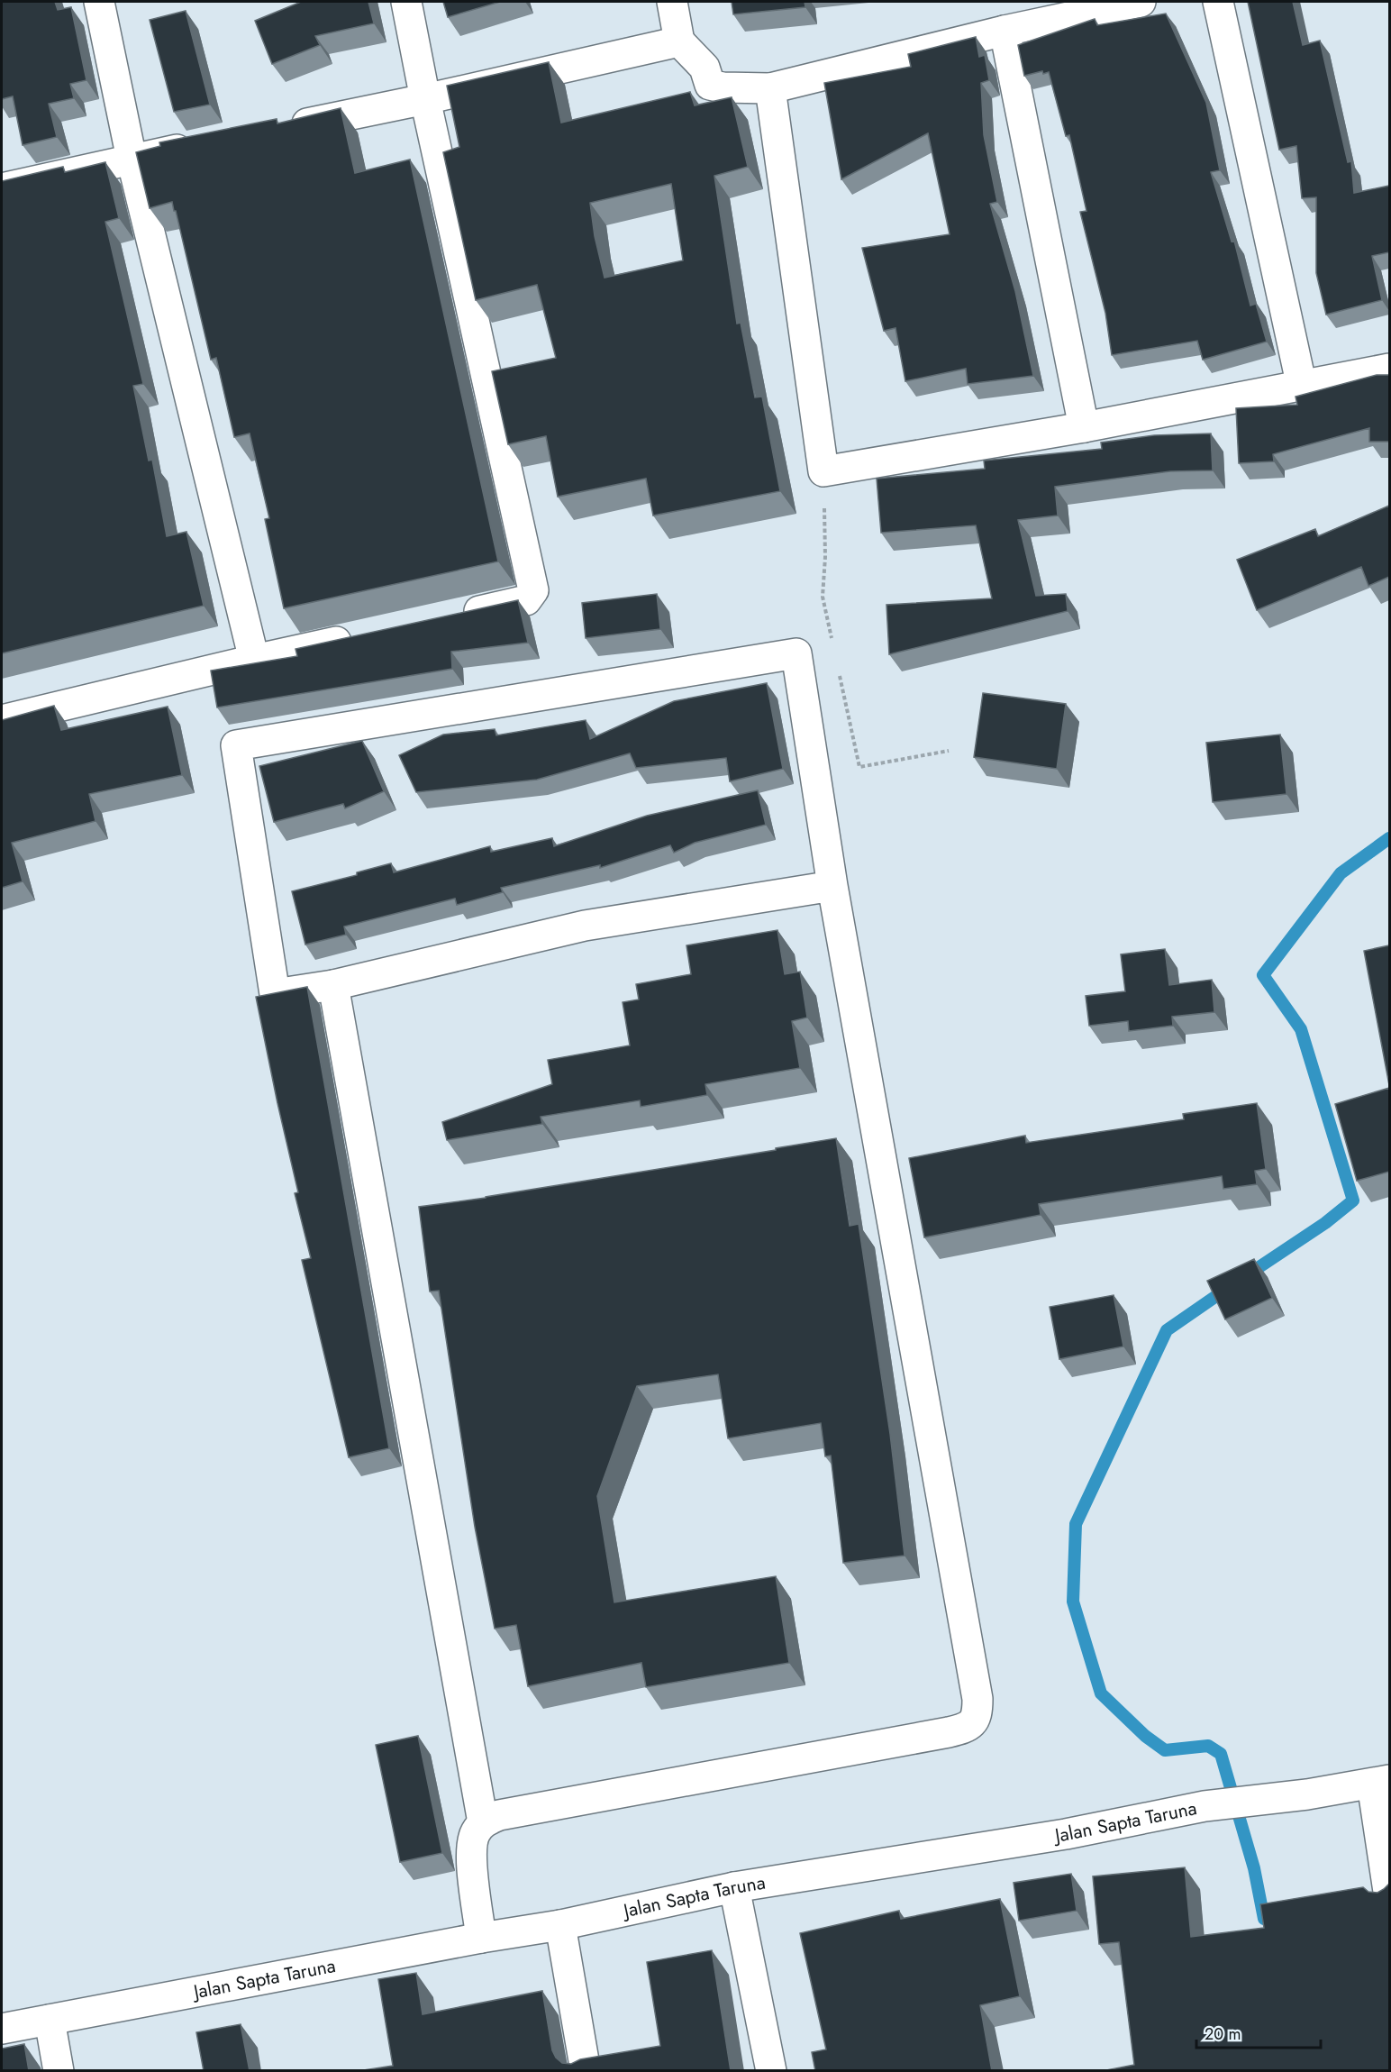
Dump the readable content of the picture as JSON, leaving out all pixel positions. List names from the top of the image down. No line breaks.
{"streets":{"street":["Jalan Sapta Taruna"]},"scale_bar":"20 m"}
